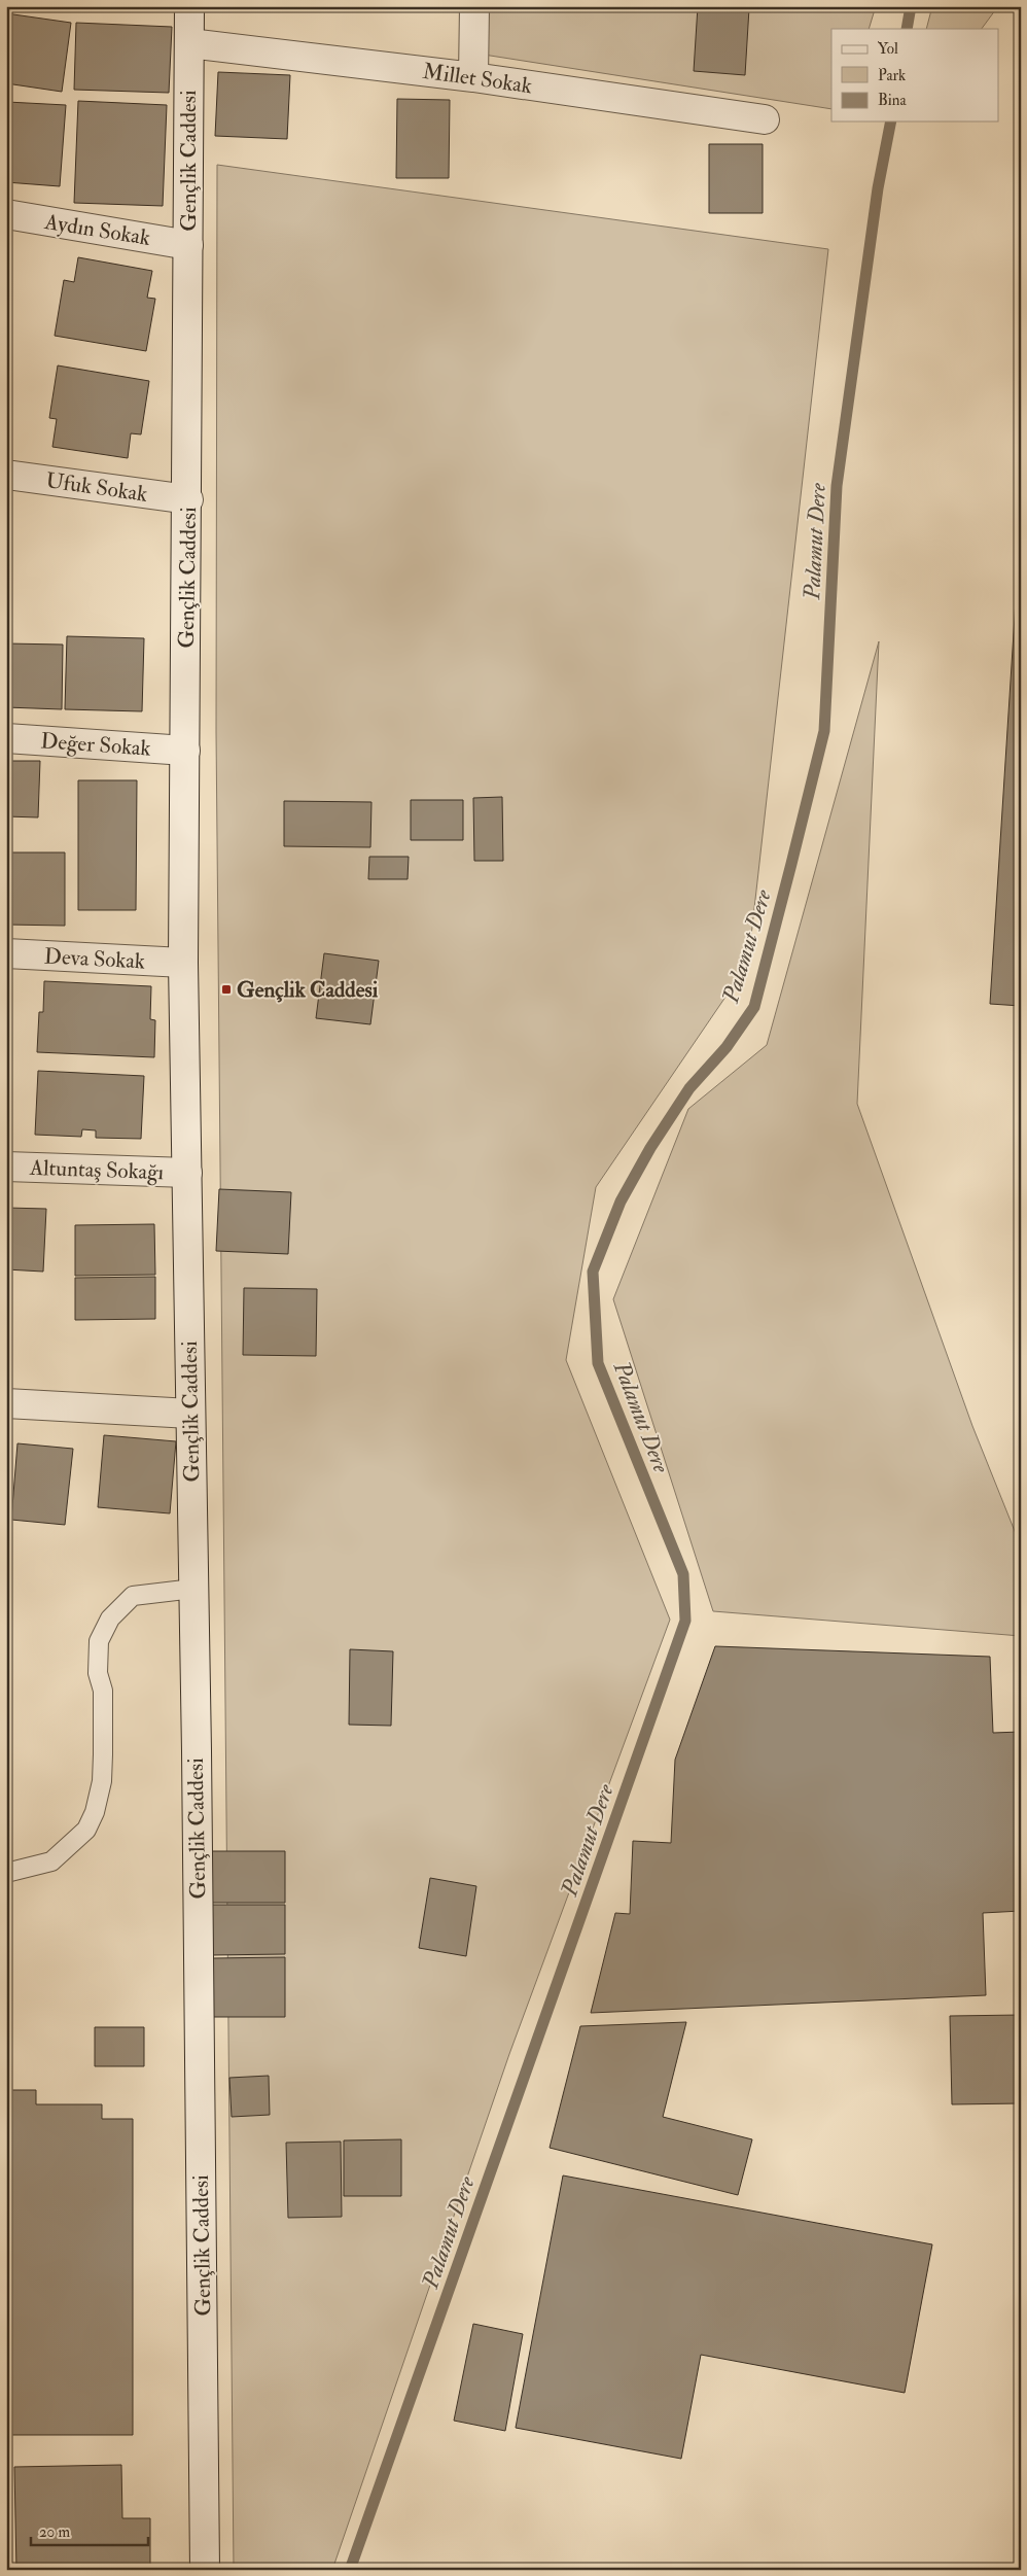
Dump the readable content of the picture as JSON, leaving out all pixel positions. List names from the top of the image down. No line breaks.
{"streets":{"main road":["Millet Sokak","Gençlik Caddesi","Aydın Sokak","Ufuk Sokak","Değer Sokak","Deva Sokak","Altuntaş Sokağı"]},"crossings":[["Millet Sokak","Gençlik Caddesi"],["Gençlik Caddesi","Aydın Sokak"],["Gençlik Caddesi","Ufuk Sokak"],["Gençlik Caddesi","Değer Sokak"],["Gençlik Caddesi","Deva Sokak"],["Gençlik Caddesi","Altuntaş Sokağı"]],"water":["Palamut Dere"],"places":{"transit":["Gençlik Caddesi"]},"legend":["Yol","Park","Bina"],"scale_bar":"20 m"}
